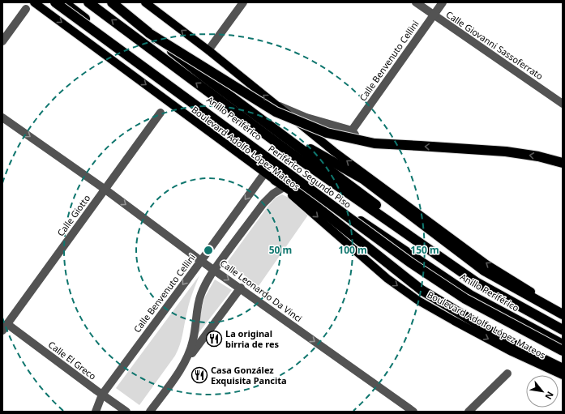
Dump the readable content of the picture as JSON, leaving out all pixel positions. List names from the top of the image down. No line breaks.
{"streets":{"highway":["Anillo Periférico","Periférico Segundo Piso"],"main road":["Boulevard Adolfo López Mateos"],"street":["Calle Giovanni Sassoferrato","Calle Benvenuto Cellini","Calle Giotto","Calle Leonardo Da Vinci","Calle El Greco"]},"crossings":[["Calle Giovanni Sassoferrato","Calle Benvenuto Cellini"],["Calle Benvenuto Cellini","Boulevard Adolfo López Mateos"],["Calle Benvenuto Cellini","Calle Leonardo Da Vinci"],["Calle Benvenuto Cellini","Calle El Greco"],["Calle Giotto","Calle Leonardo Da Vinci"],["Calle Giotto","Calle El Greco"]],"one_way":["Calle Leonardo Da Vinci"],"places":{"restaurant":["La original birria de res","Casa González Exquisita Pancita"]},"north":"bottom right","rings":["50 m","100 m","150 m"]}
